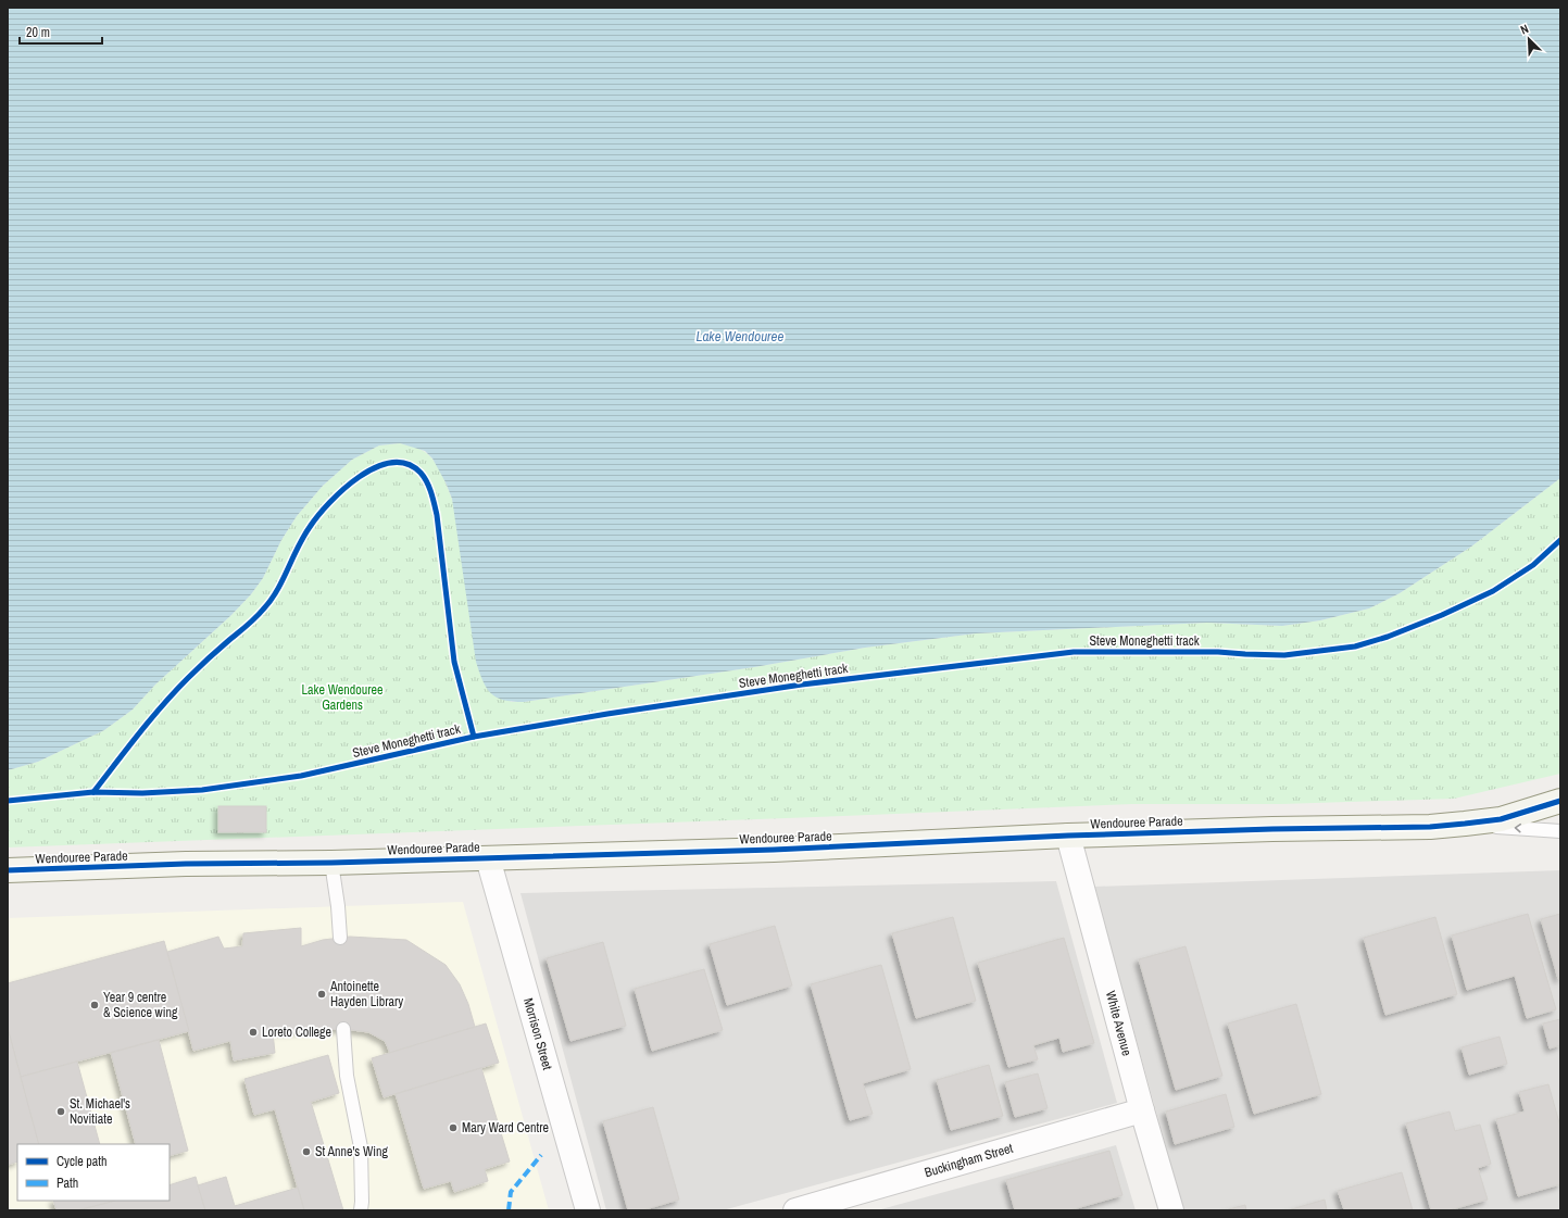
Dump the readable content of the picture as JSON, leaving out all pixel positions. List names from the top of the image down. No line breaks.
{"streets":{"street":["Wendouree Parade","White Avenue","Morrison Street","Buckingham Street"],"cycle path":["Steve Moneghetti track"]},"crossings":[["Wendouree Parade","White Avenue"],["Wendouree Parade","Morrison Street"],["White Avenue","Buckingham Street"]],"water":["Lake Wendouree"],"parks":["Lake Wendouree Gardens"],"places":["Antoinette Hayden Library","Year 9 centre & Science wing","Loreto College","St. Michael's Novitiate","Mary Ward Centre","St Anne's Wing"],"legend":["Cycle path","Path"],"scale_bar":"20 m","north":"top left"}
